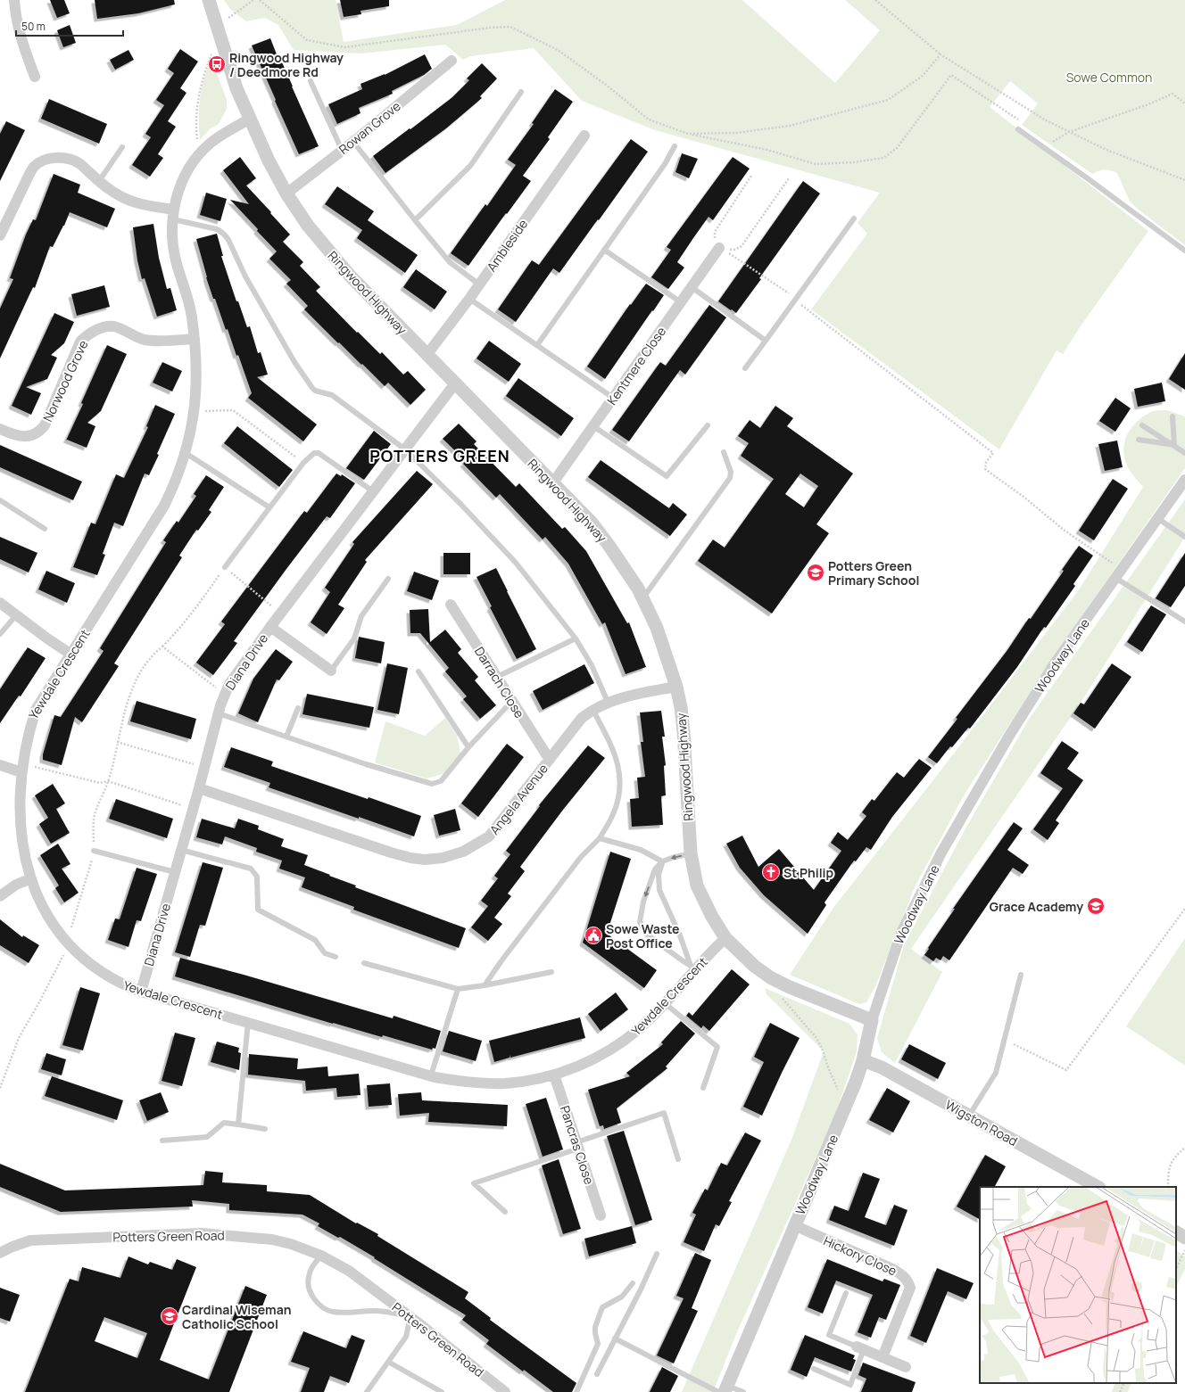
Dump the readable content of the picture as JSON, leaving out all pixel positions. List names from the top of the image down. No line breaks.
{"streets":{"street":["Rowan Grove","Ambleside","Ringwood Highway","Kentmere Close","Norwood Grove","Woodway Lane","Diana Drive","Yewdale Crescent","Darrach Close","Angela Avenue","Wigston Road","Pancras Close","Potters Green Road","Hickory Close"]},"crossings":[["Rowan Grove","Ringwood Highway"],["Ambleside","Ringwood Highway"],["Ringwood Highway","Kentmere Close"],["Ringwood Highway","Woodway Lane"],["Ringwood Highway","Diana Drive"],["Ringwood Highway","Yewdale Crescent"],["Ringwood Highway","Angela Avenue"],["Norwood Grove","Yewdale Crescent"],["Woodway Lane","Wigston Road"],["Woodway Lane","Hickory Close"],["Diana Drive","Yewdale Crescent"],["Diana Drive","Angela Avenue"],["Yewdale Crescent","Pancras Close"],["Darrach Close","Angela Avenue"]],"districts":["POTTERS GREEN"],"parks":["Sowe Common"],"places":{"bus stop":["Ringwood Highway / Deedmore Rd"],"school or university":["Potters Green Primary School","Grace Academy","Cardinal Wiseman Catholic School"],"church":["St Philip"],"public building":["Sowe Waste Post Office"]},"scale_bar":"50 m"}
